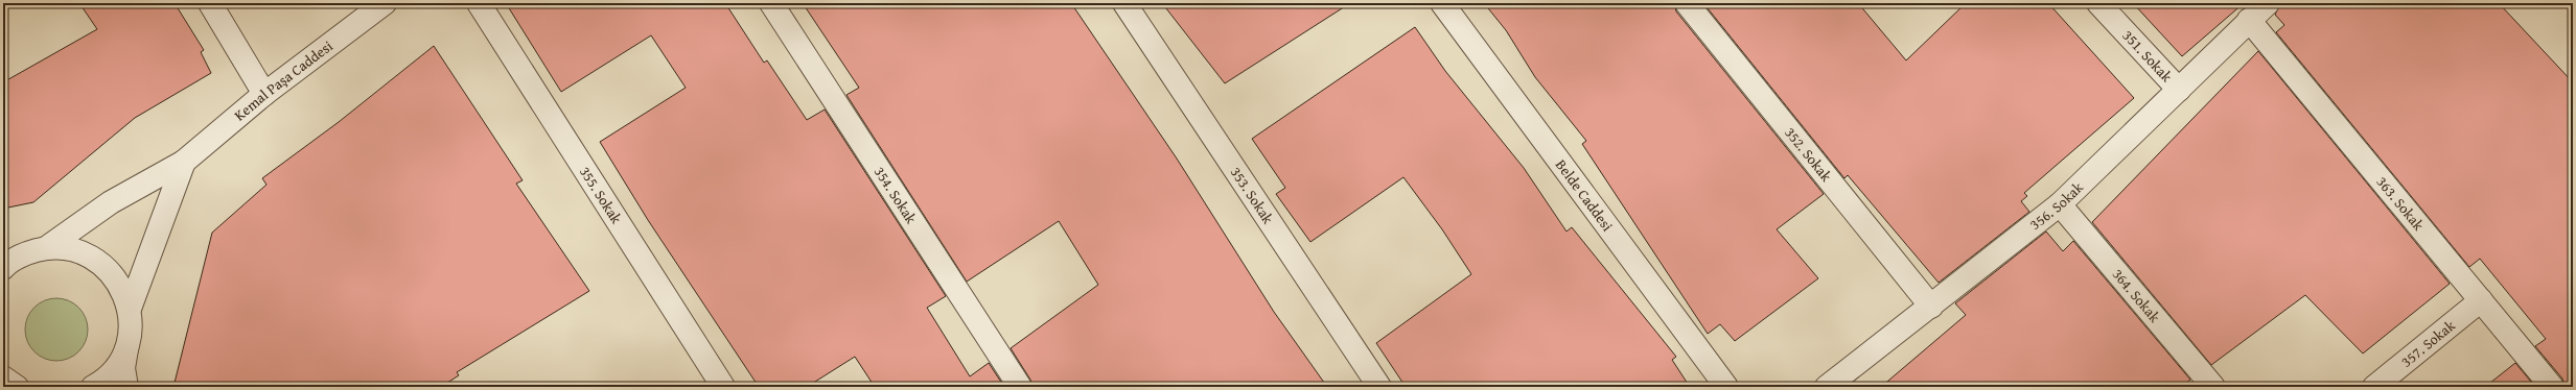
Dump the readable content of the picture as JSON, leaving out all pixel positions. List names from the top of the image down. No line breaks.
{"streets":{"street":["351. Sokak","Kemal Paşa Caddesi","352. Sokak","355. Sokak","354. Sokak","353. Sokak","Belde Caddesi","363. Sokak","356. Sokak","364. Sokak","357. Sokak"]},"crossings":[["351. Sokak","356. Sokak"],["352. Sokak","356. Sokak"],["363. Sokak","356. Sokak"],["363. Sokak","357. Sokak"],["356. Sokak","364. Sokak"]]}
